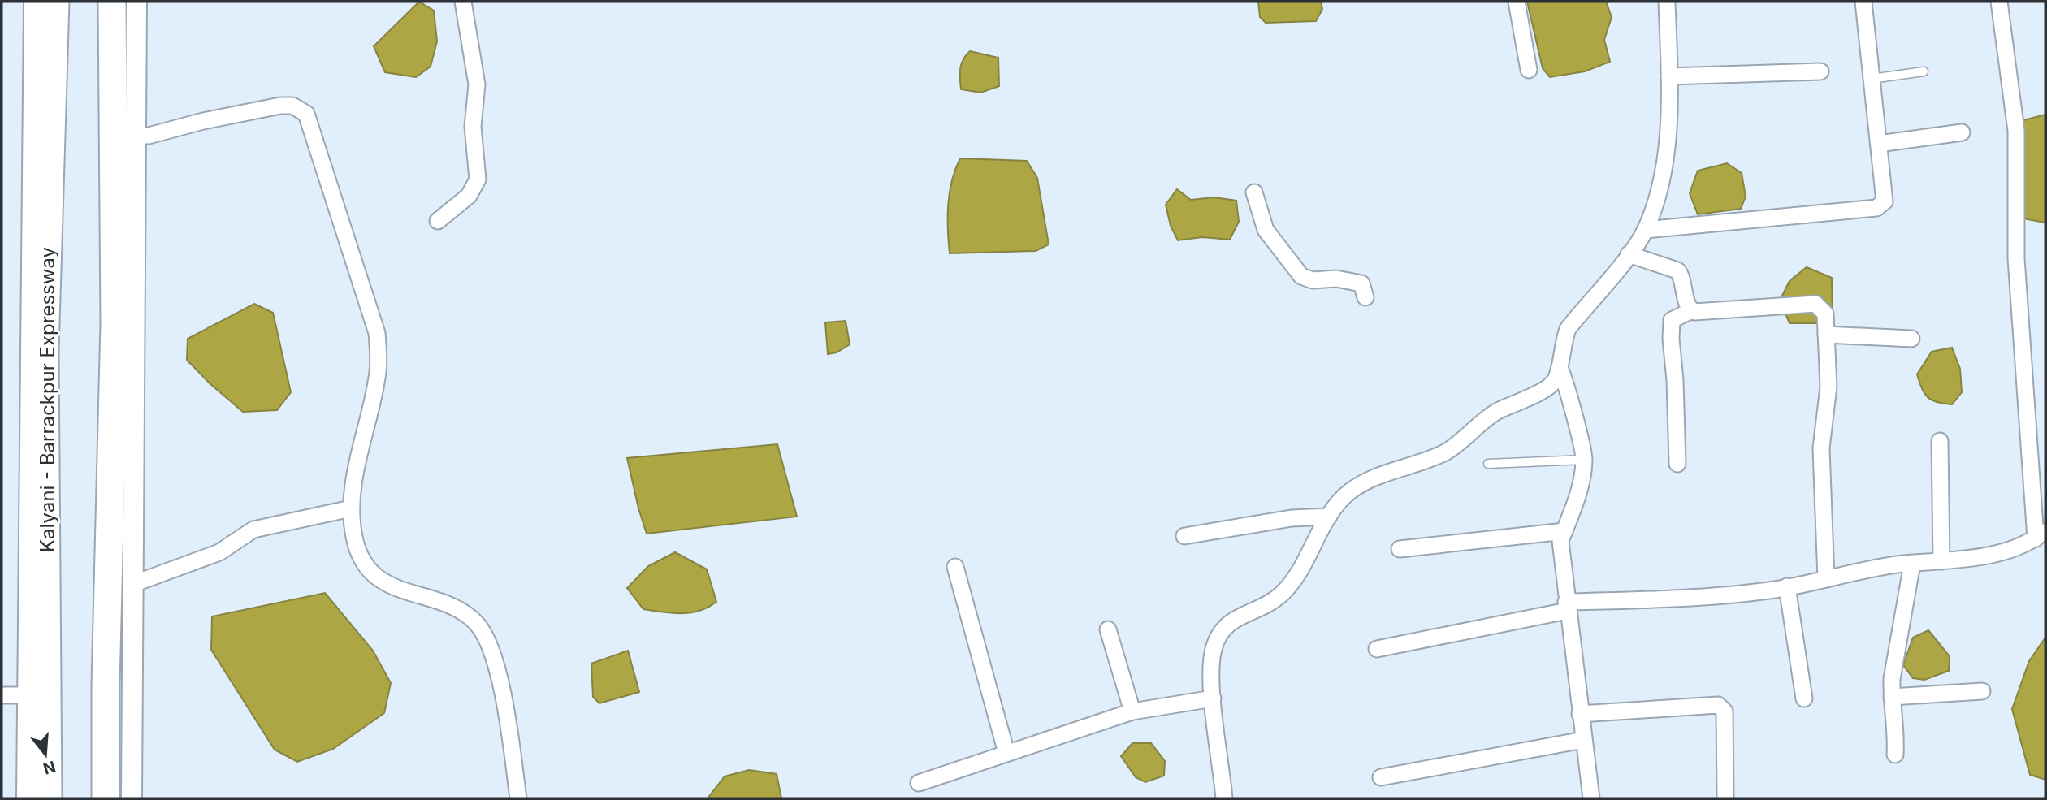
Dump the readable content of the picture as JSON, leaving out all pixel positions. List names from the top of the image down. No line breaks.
{"streets":{"highway":["Kalyani - Barrackpur Expressway"]},"north":"bottom"}
